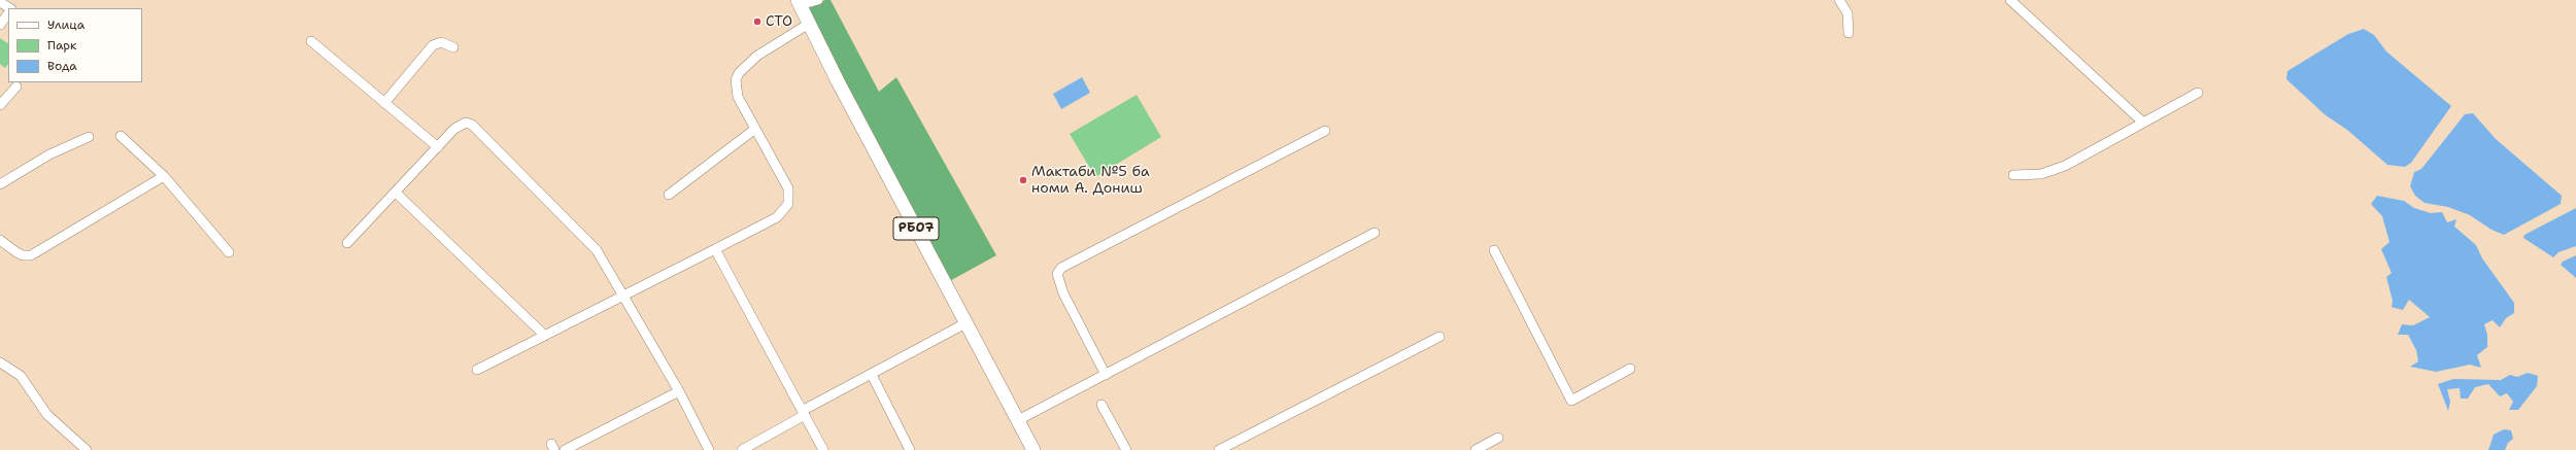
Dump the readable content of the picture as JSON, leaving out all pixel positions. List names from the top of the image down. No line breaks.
{"streets":{"highway":["РБ07"]},"places":["СТО","Мактаби №5 ба номи А. Дониш"],"legend":["Улица","Парк","Вода"]}
